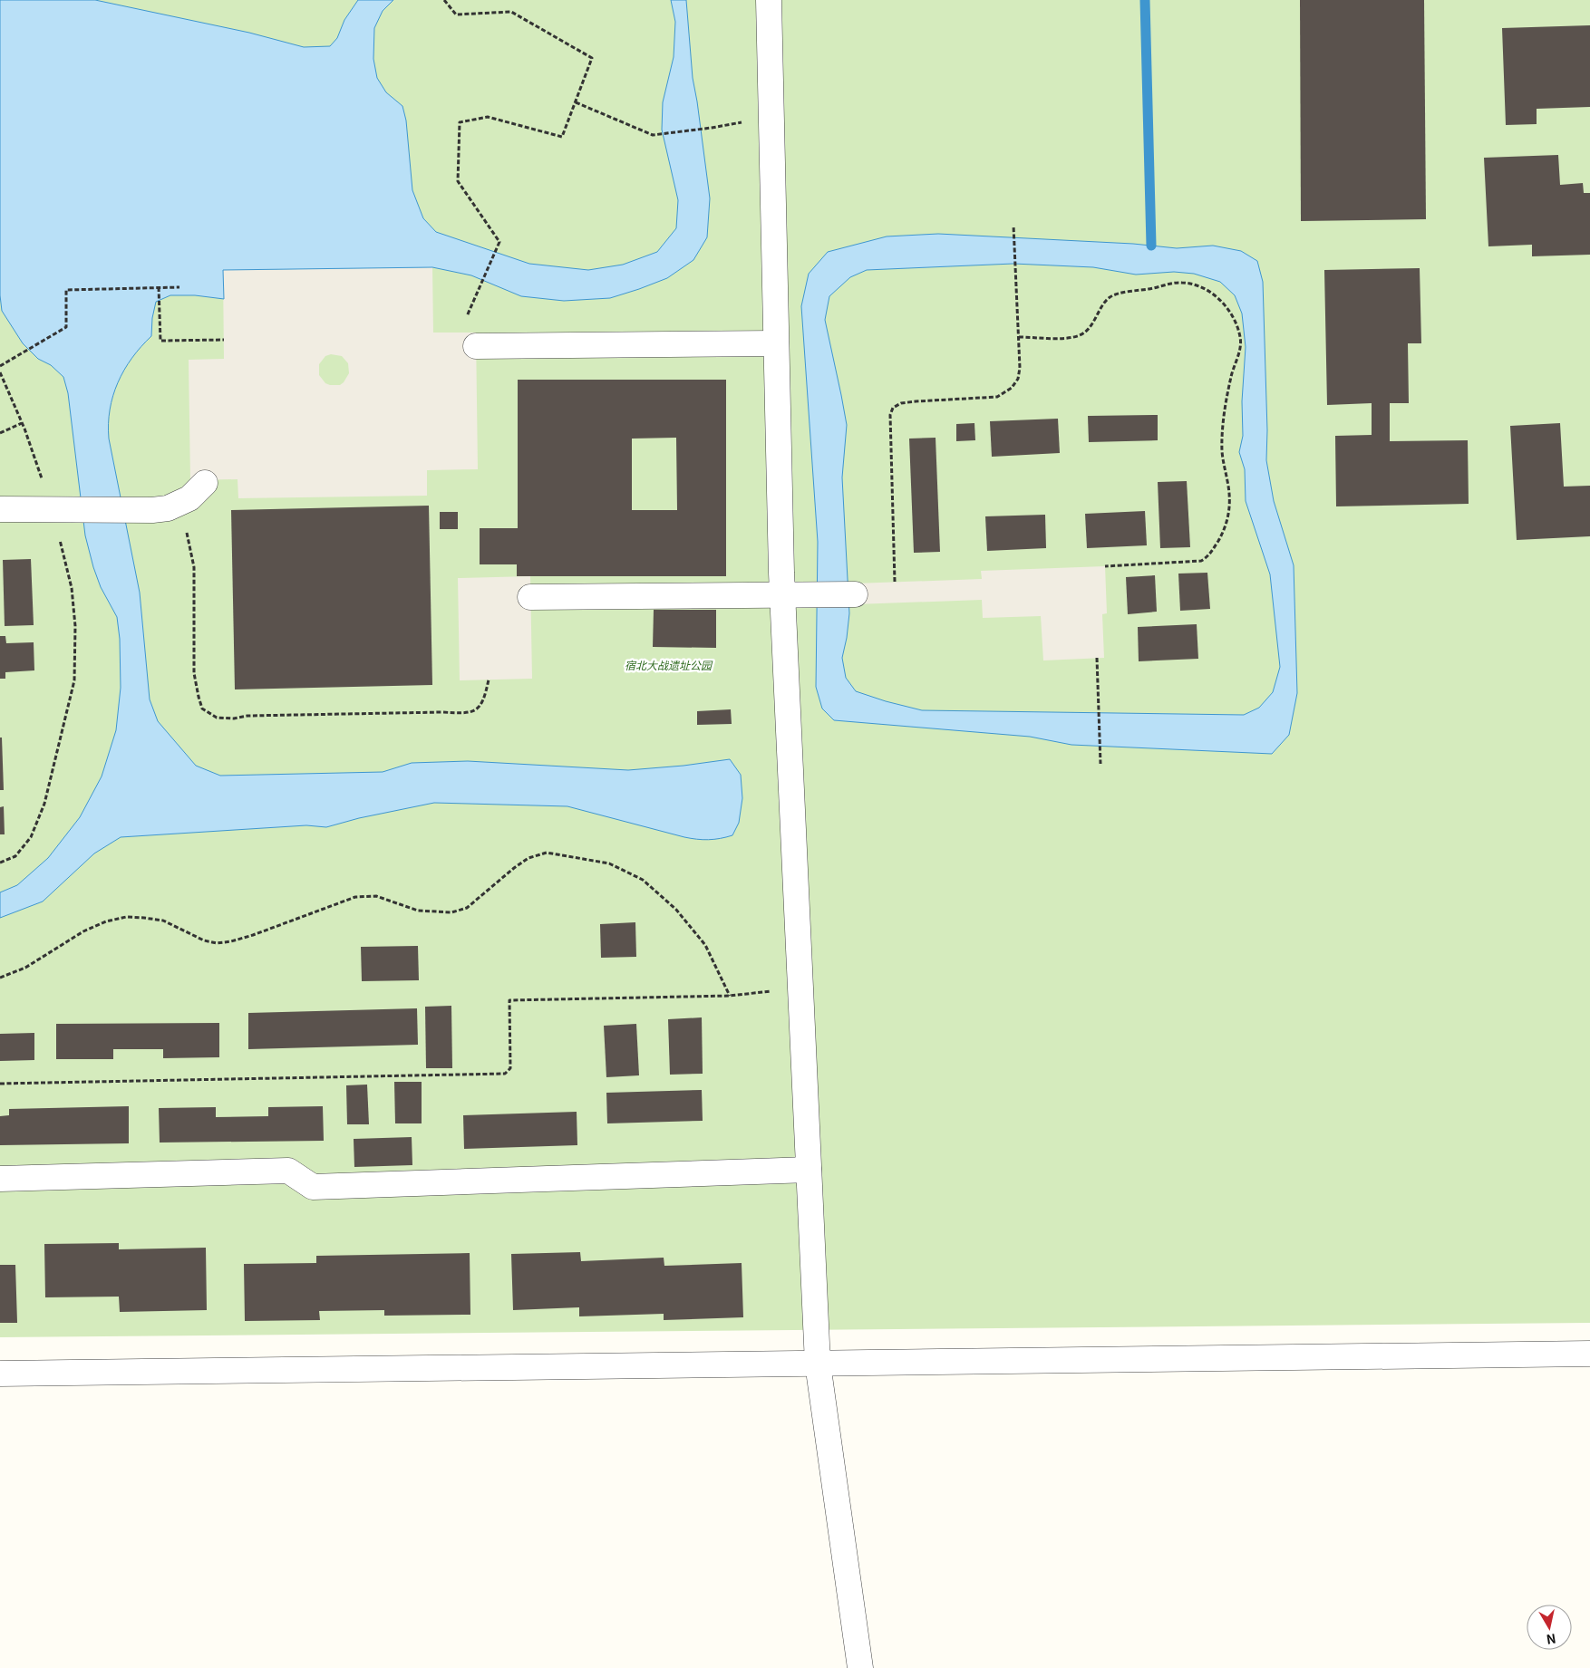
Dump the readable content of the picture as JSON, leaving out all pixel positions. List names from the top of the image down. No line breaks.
{"parks":["宿北大战遗址公园"],"north":"bottom"}
